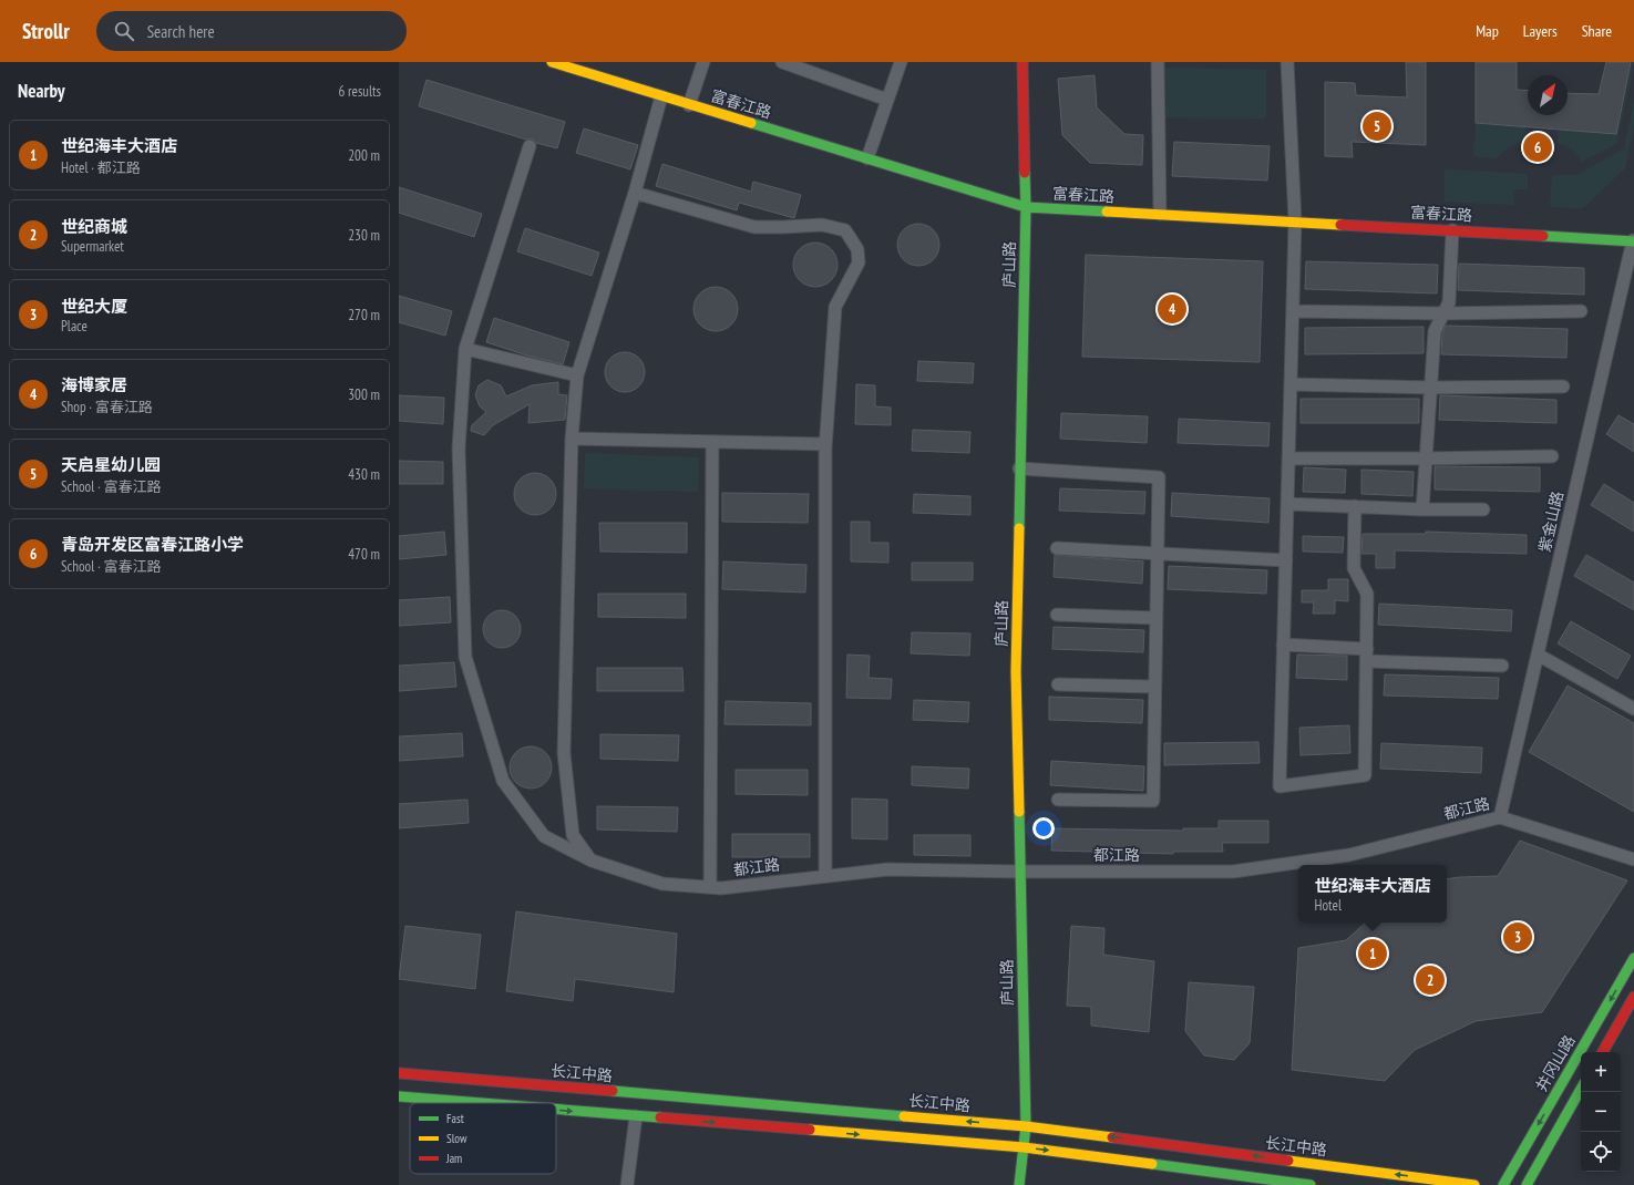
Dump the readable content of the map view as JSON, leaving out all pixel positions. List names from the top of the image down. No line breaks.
{"streets":{"main road":["富春江路","庐山路","井冈山路","长江中路"],"street":["紫金山路","都江路"]},"crossings":[["富春江路","庐山路"],["富春江路","紫金山路"],["庐山路","都江路"],["庐山路","长江中路"],["紫金山路","都江路"]],"legend":["Fast","Slow","Jam"],"north":"top right","page":{"header":"Strollr","search":"Search here","nav":["Map","Layers","Share"],"heading":["Nearby","6 results"],"pins":["5","6","4","3","1","2"],"list":[{"mark":"1","name":"世纪海丰大酒店","note":"Hotel · 都江路","value":"200 m"},{"mark":"2","name":"世纪商城","note":"Supermarket","value":"230 m"},{"mark":"3","name":"世纪大厦","note":"Place","value":"270 m"},{"mark":"4","name":"海博家居","note":"Shop · 富春江路","value":"300 m"},{"mark":"5","name":"天启星幼儿园","note":"School · 富春江路","value":"430 m"},{"mark":"6","name":"青岛开发区富春江路小学","note":"School · 富春江路","value":"470 m"}],"popup":["世纪海丰大酒店","Hotel"],"map_buttons":["+","−"]}}
